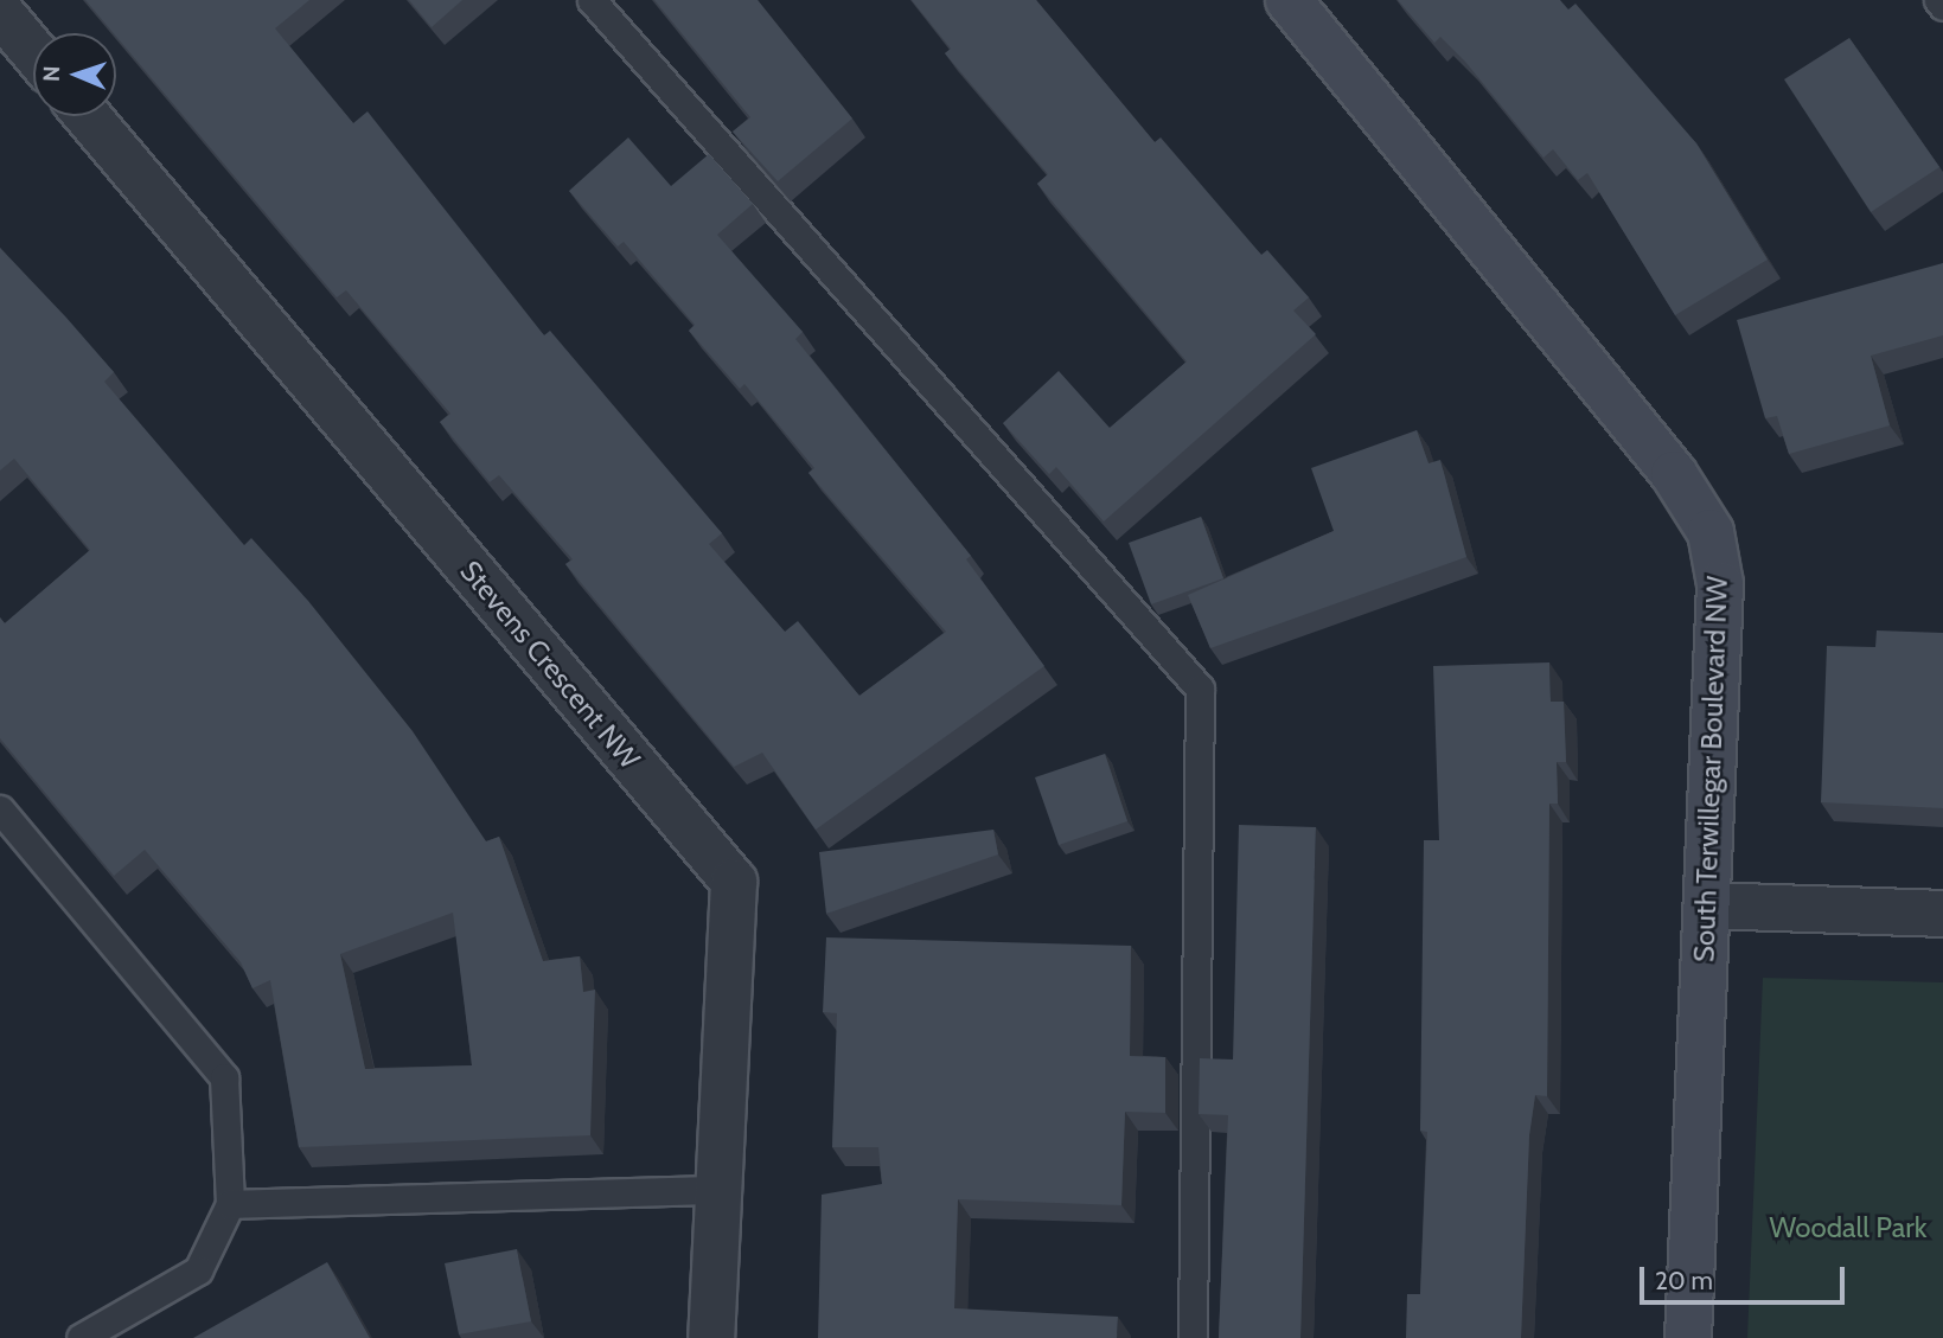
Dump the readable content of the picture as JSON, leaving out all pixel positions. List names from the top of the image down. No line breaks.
{"streets":{"street":["Stevens Crescent NW","South Terwillegar Boulevard NW"]},"parks":["Woodall Park"],"scale_bar":"20 m","north":"left"}
